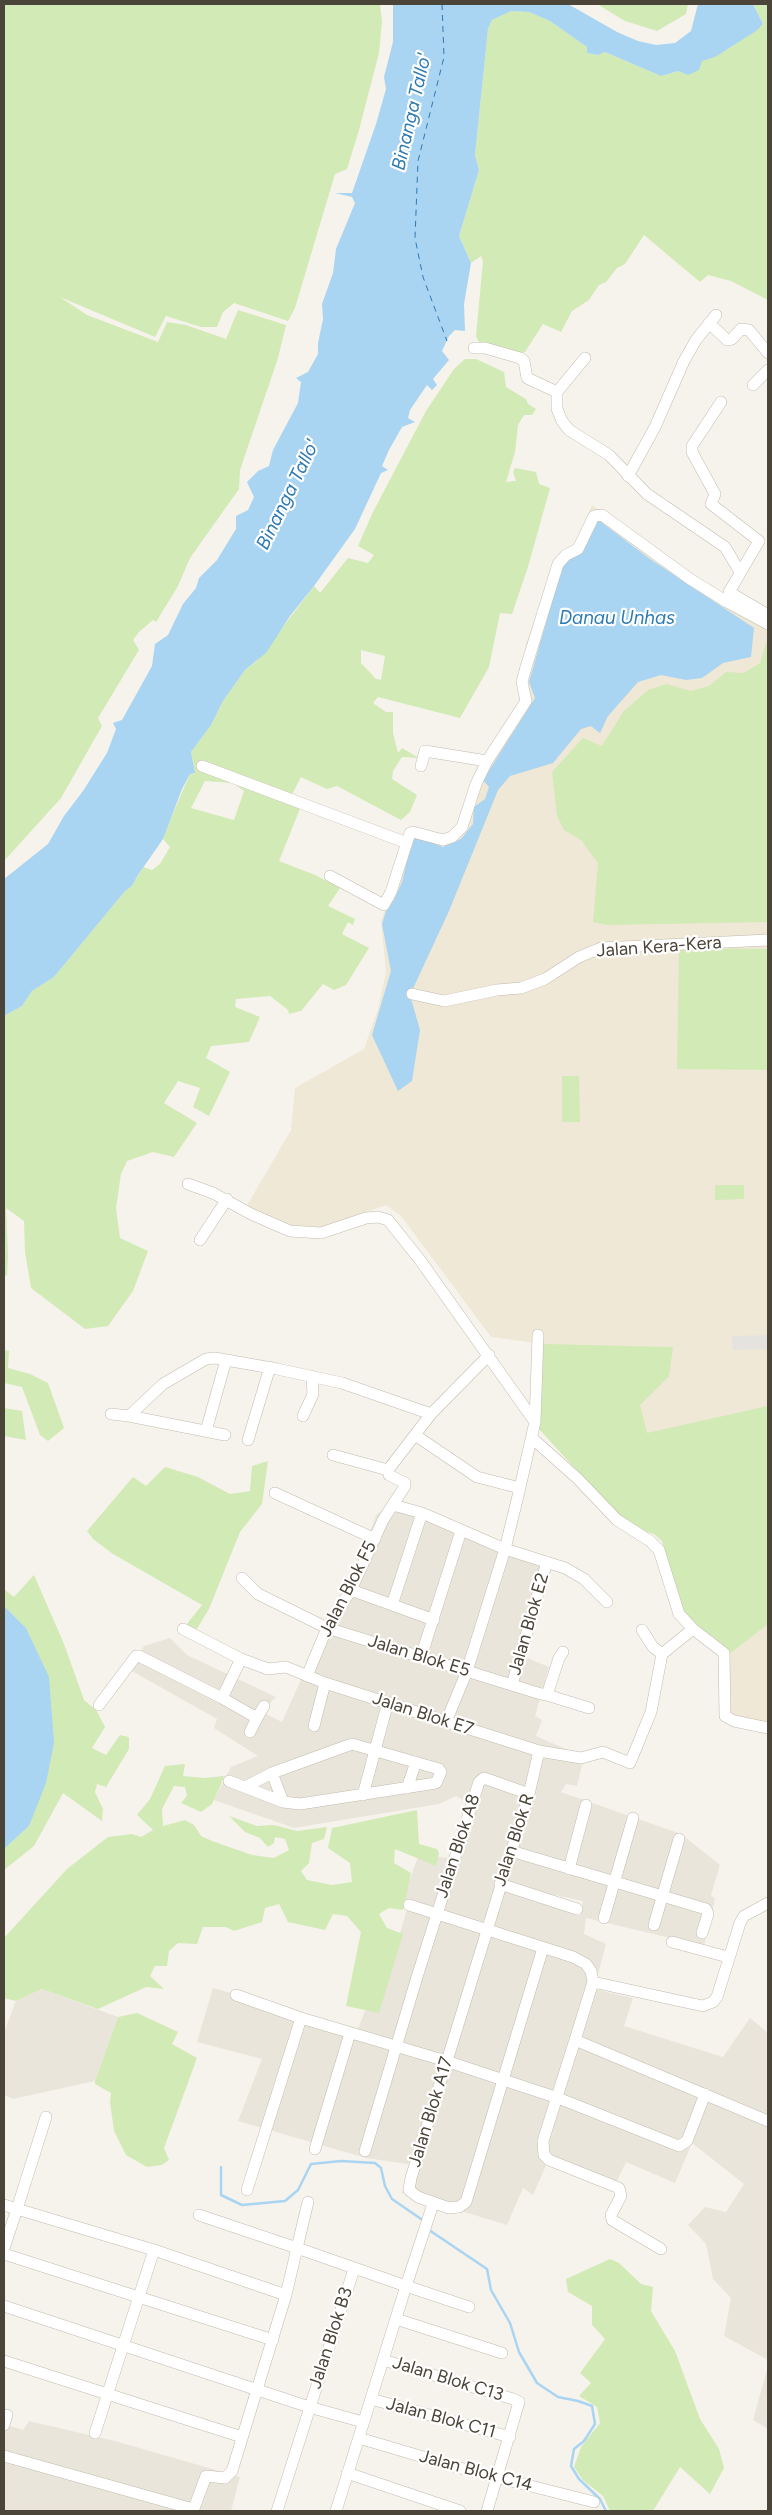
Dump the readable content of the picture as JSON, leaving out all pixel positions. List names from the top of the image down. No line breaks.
{"streets":{"street":["Jalan Kera-Kera","Jalan Blok F5","Jalan Blok E2","Jalan Blok E5","Jalan Blok E7","Jalan Blok R","Jalan Blok A8","Jalan Blok A17","Jalan Blok B3","Jalan Blok C13","Jalan Blok C11","Jalan Blok C14"]},"crossings":[["Jalan Blok F5","Jalan Blok E5"],["Jalan Blok F5","Jalan Blok E7"],["Jalan Blok E2","Jalan Blok E5"],["Jalan Blok E7","Jalan Blok R"],["Jalan Blok R","Jalan Blok A8"],["Jalan Blok R","Jalan Blok A17"],["Jalan Blok C13","Jalan Blok C11"]],"water":["Binanga Tallo'","Danau Unhas"]}
